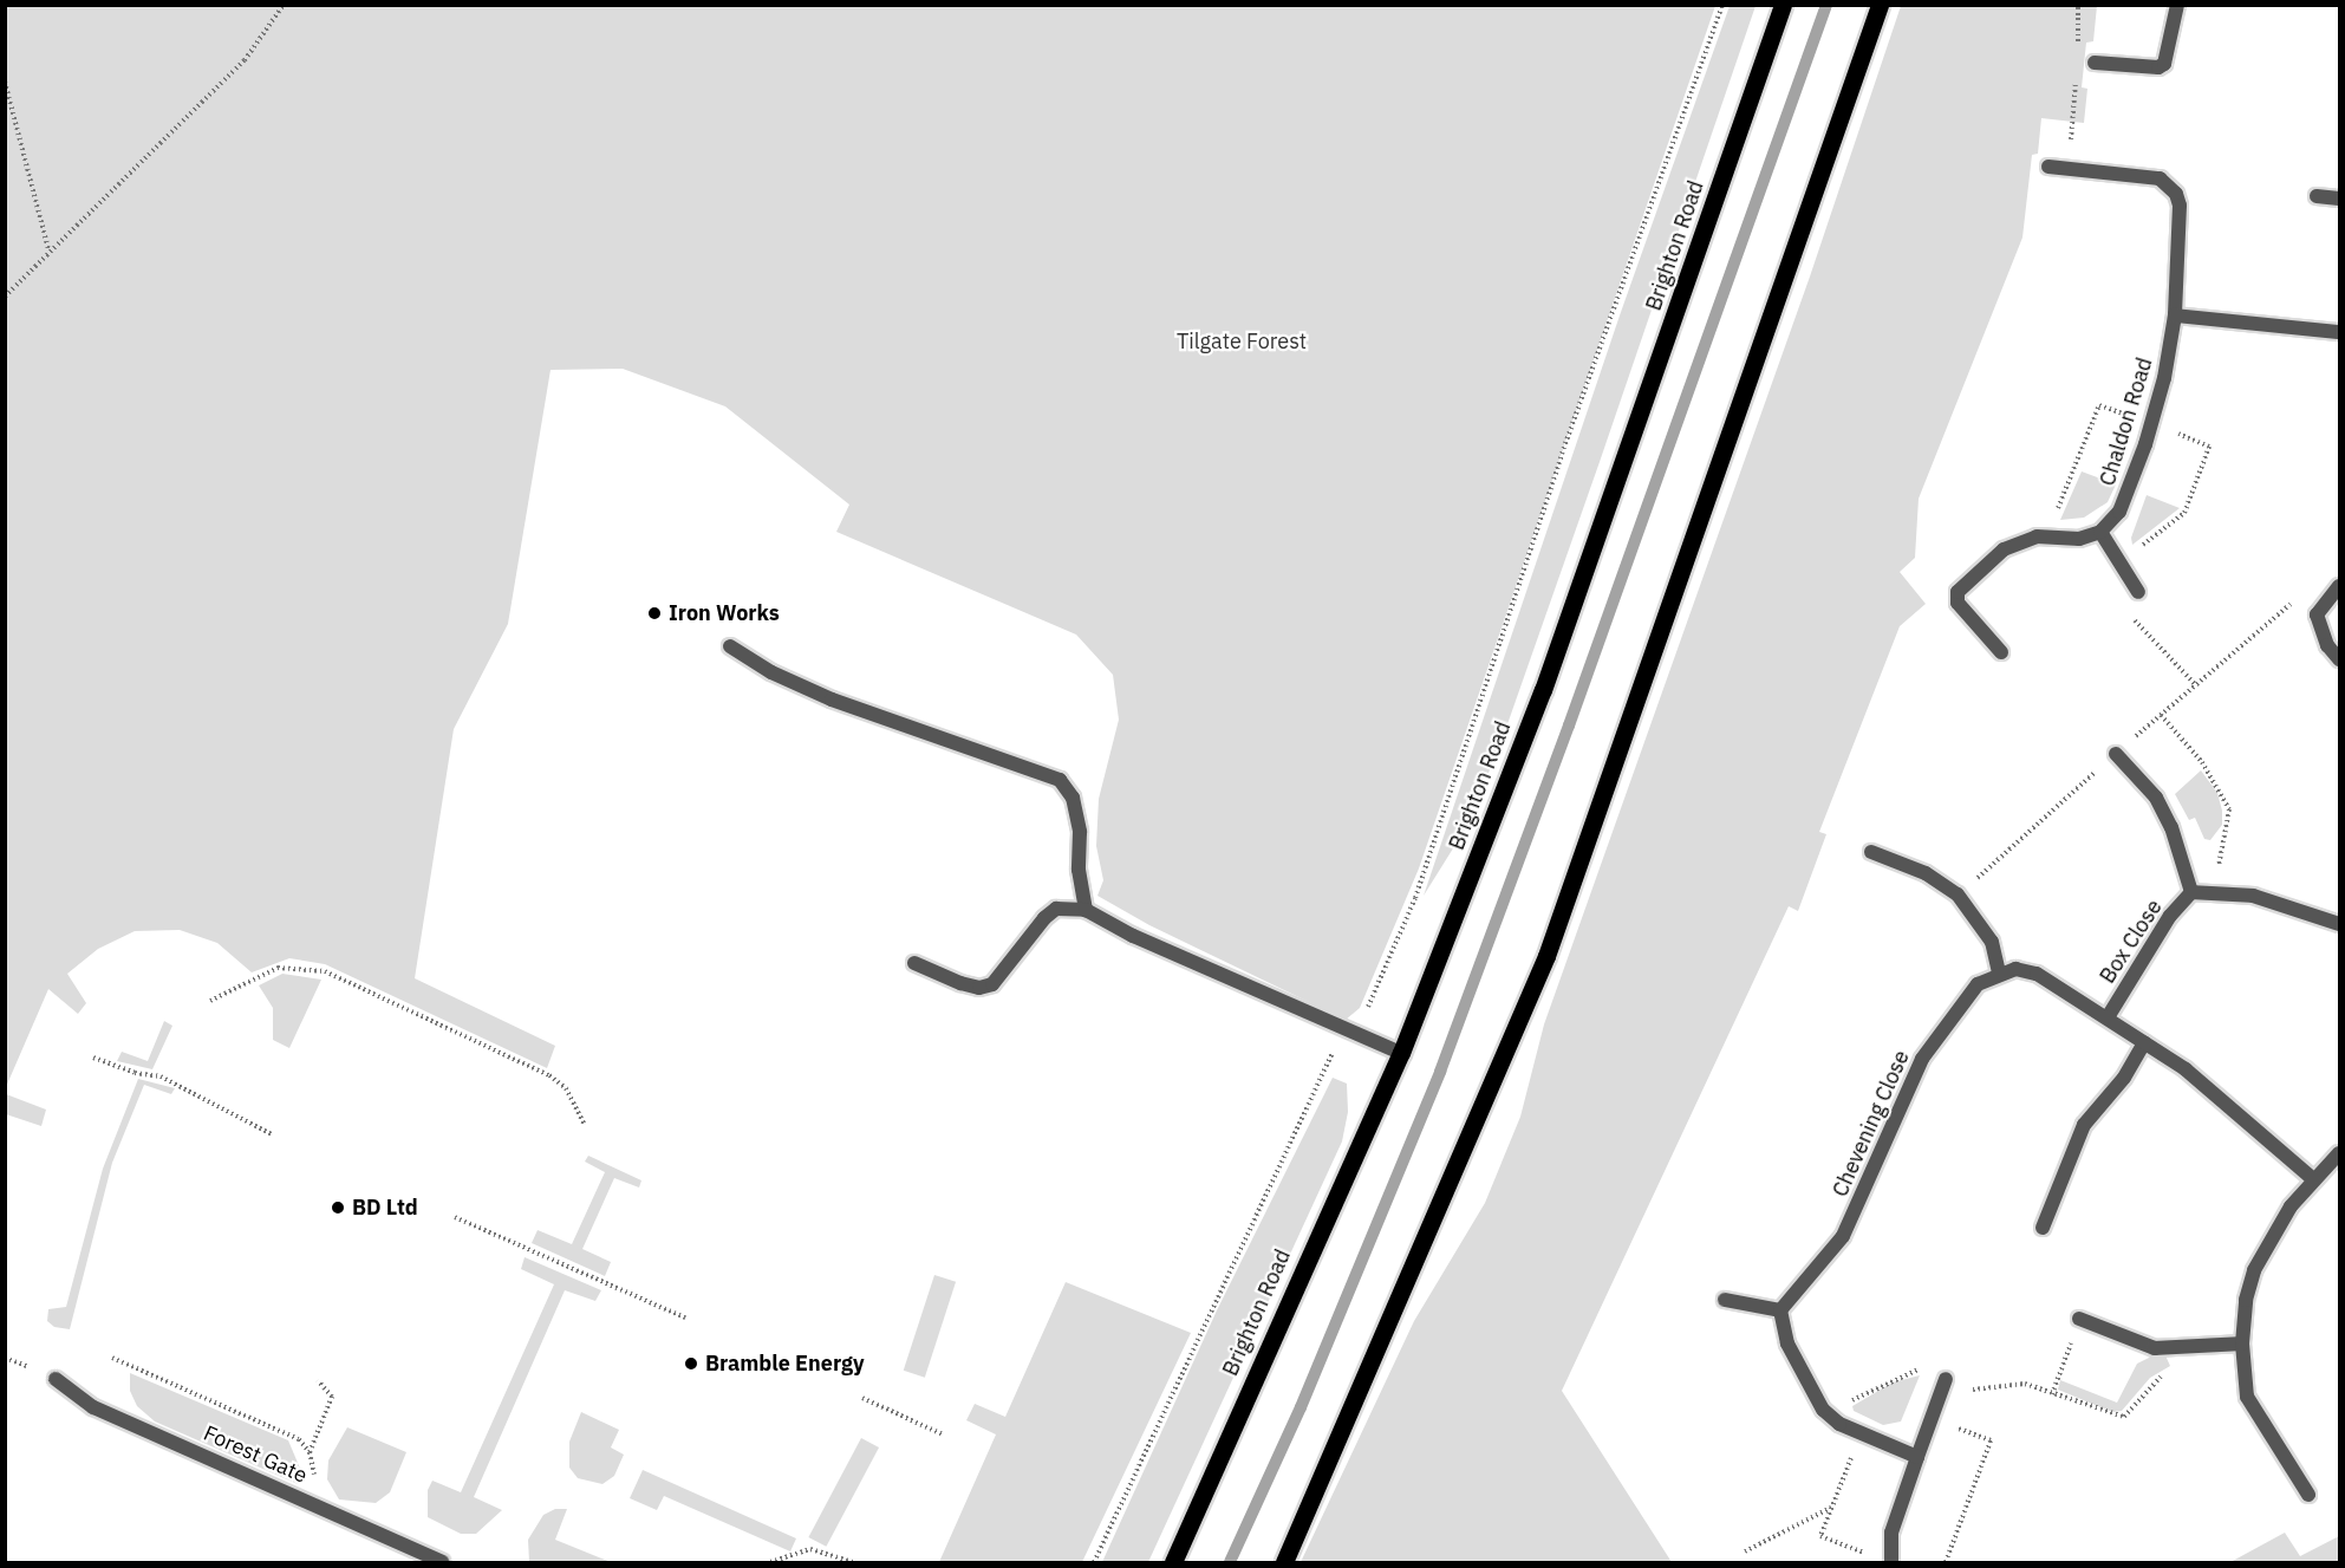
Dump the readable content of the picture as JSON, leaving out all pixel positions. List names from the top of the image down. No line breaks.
{"streets":{"main road":["Brighton Road"],"street":["Chaldon Road","Box Close","Chevening Close","Forest Gate"]},"parks":["Tilgate Forest"],"places":["Iron Works","BD Ltd","Bramble Energy"]}
